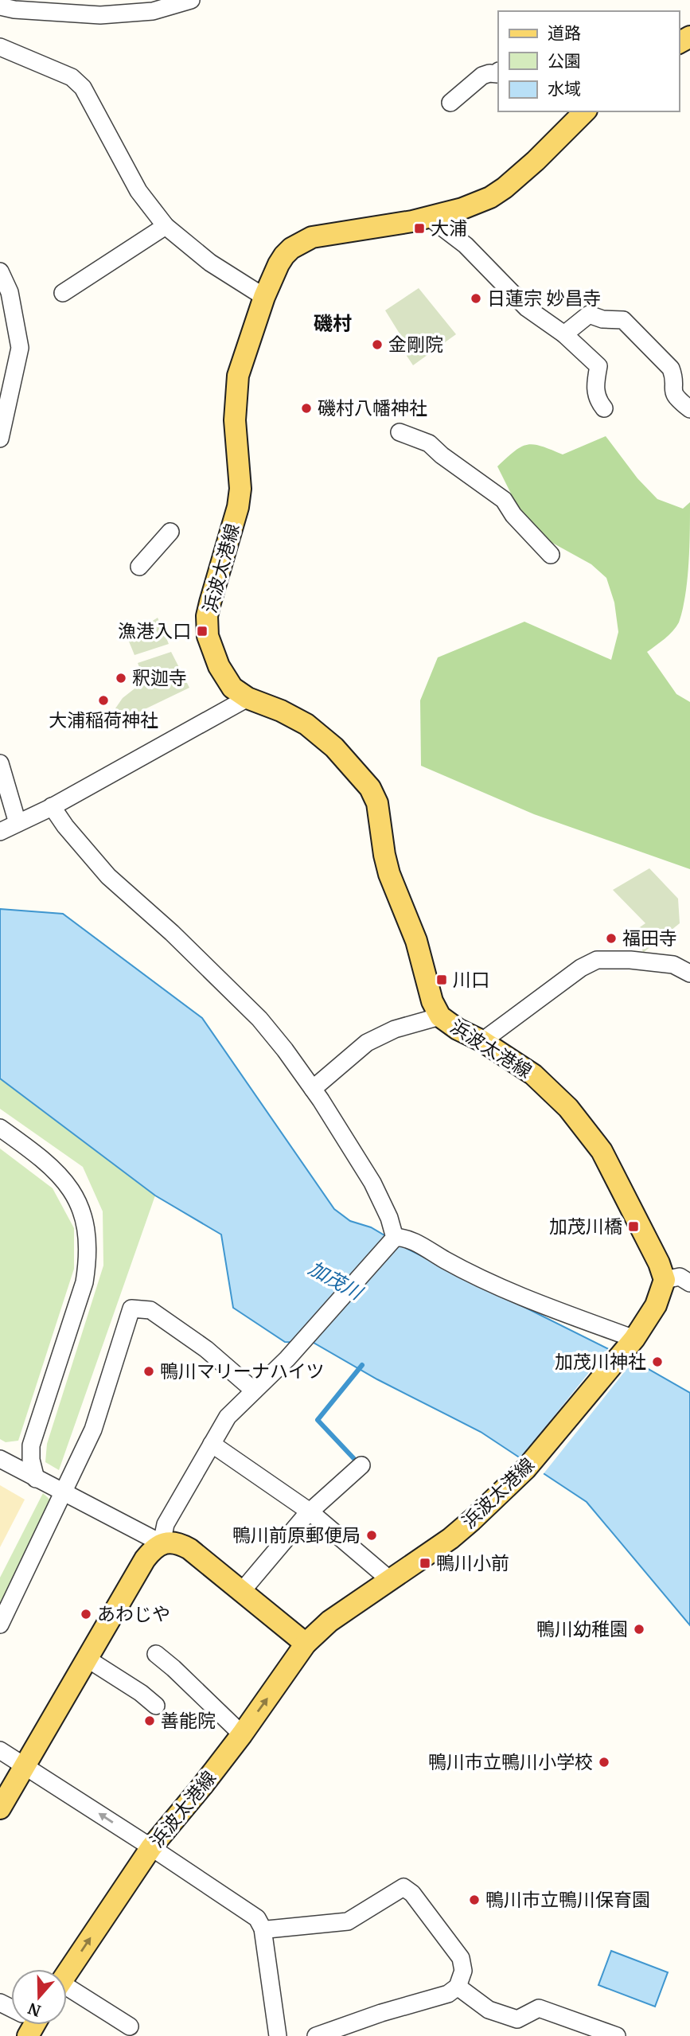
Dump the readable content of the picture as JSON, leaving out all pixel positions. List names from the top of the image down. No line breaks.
{"streets":{"main road":["浜波太港線"]},"districts":["磯村"],"water":["加茂川"],"places":{"transit":["大浦","漁港入口","川口","加茂川橋","鴨川小前"],"other":["日蓮宗 妙昌寺","金剛院","磯村八幡神社","釈迦寺","大浦稲荷神社","福田寺","加茂川神社","鴨川マリーナハイツ","鴨川前原郵便局","あわじや","鴨川幼稚園","善能院","鴨川市立鴨川小学校","鴨川市立鴨川保育園"]},"legend":["道路","公園","水域"],"north":"bottom"}
